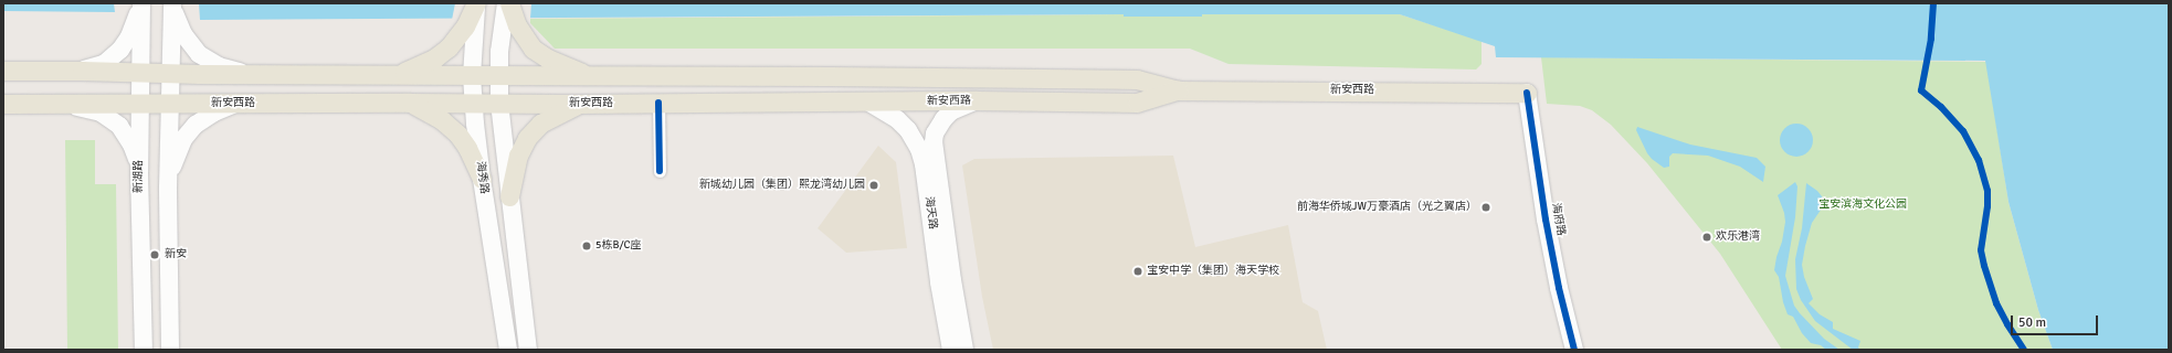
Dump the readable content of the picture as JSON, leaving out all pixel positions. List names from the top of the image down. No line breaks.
{"streets":{"main road":["新安西路","新湖路","海秀路","海天路","海府路"]},"crossings":[["新安西路","新湖路"],["新安西路","海秀路"],["新安西路","海天路"],["新安西路","海府路"]],"parks":["宝安滨海文化公园"],"places":["新城幼儿园（集团）熙龙湾幼儿园","前海华侨城JW万豪酒店（光之翼店）","欢乐港湾","5栋B/C座","新安","宝安中学（集团）海天学校"],"scale_bar":"50 m"}
